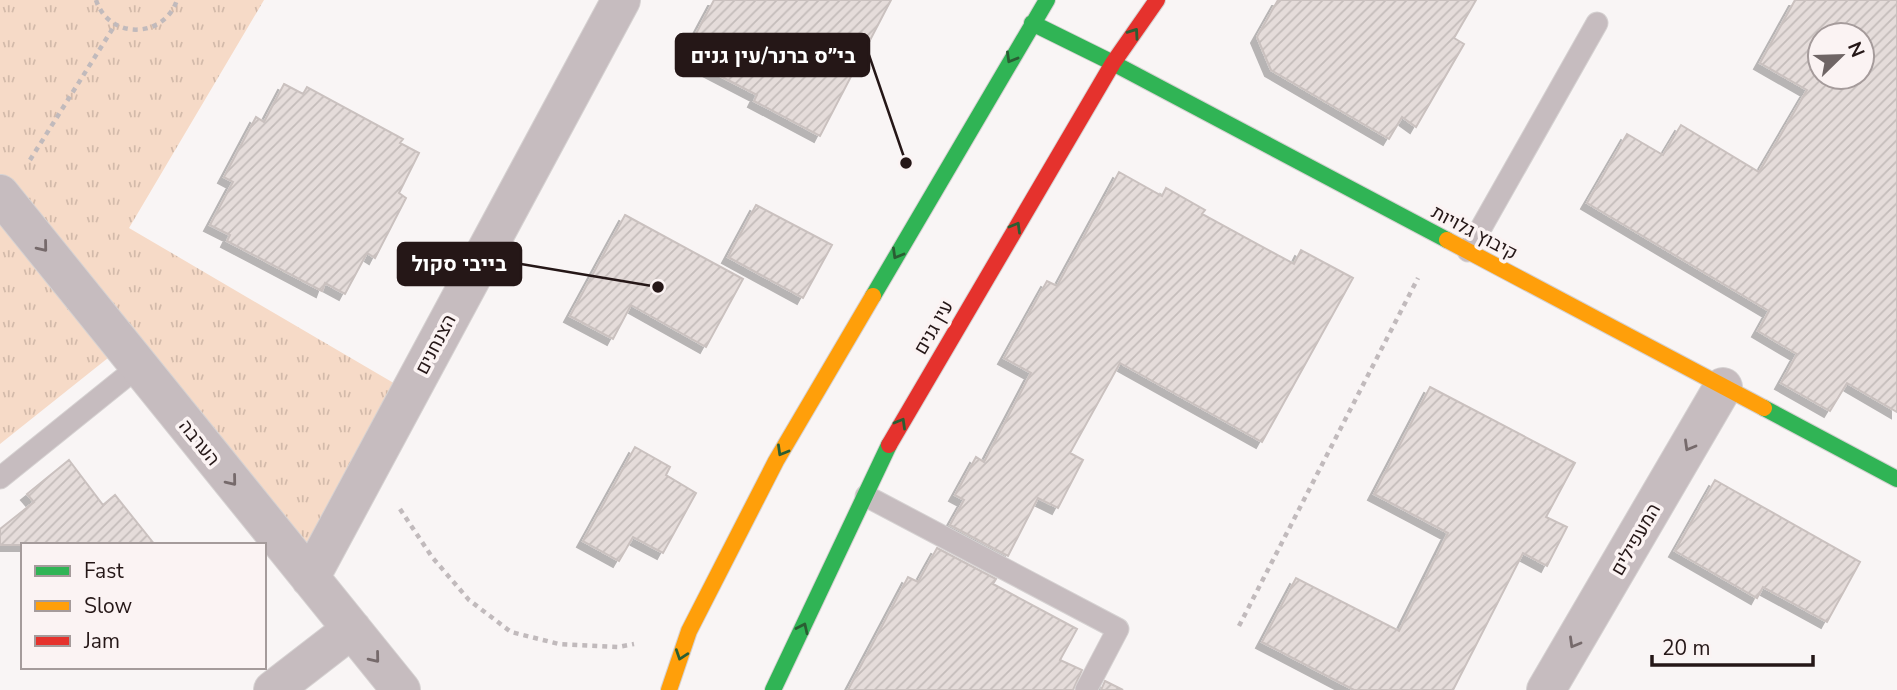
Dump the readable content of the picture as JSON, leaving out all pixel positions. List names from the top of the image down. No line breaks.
{"streets":{"main road":["קיבוץ גלויות","עין גנים"],"street":["הצנחנים","הערבה","המעפילים"]},"crossings":[["קיבוץ גלויות","עין גנים"],["קיבוץ גלויות","המעפילים"],["הצנחנים","הערבה"]],"one_way":["הערבה","המעפילים"],"places":["בי״ס ברנר/עין גנים","בייבי סקול"],"legend":["Fast","Slow","Jam"],"scale_bar":"20 m","north":"top right"}
